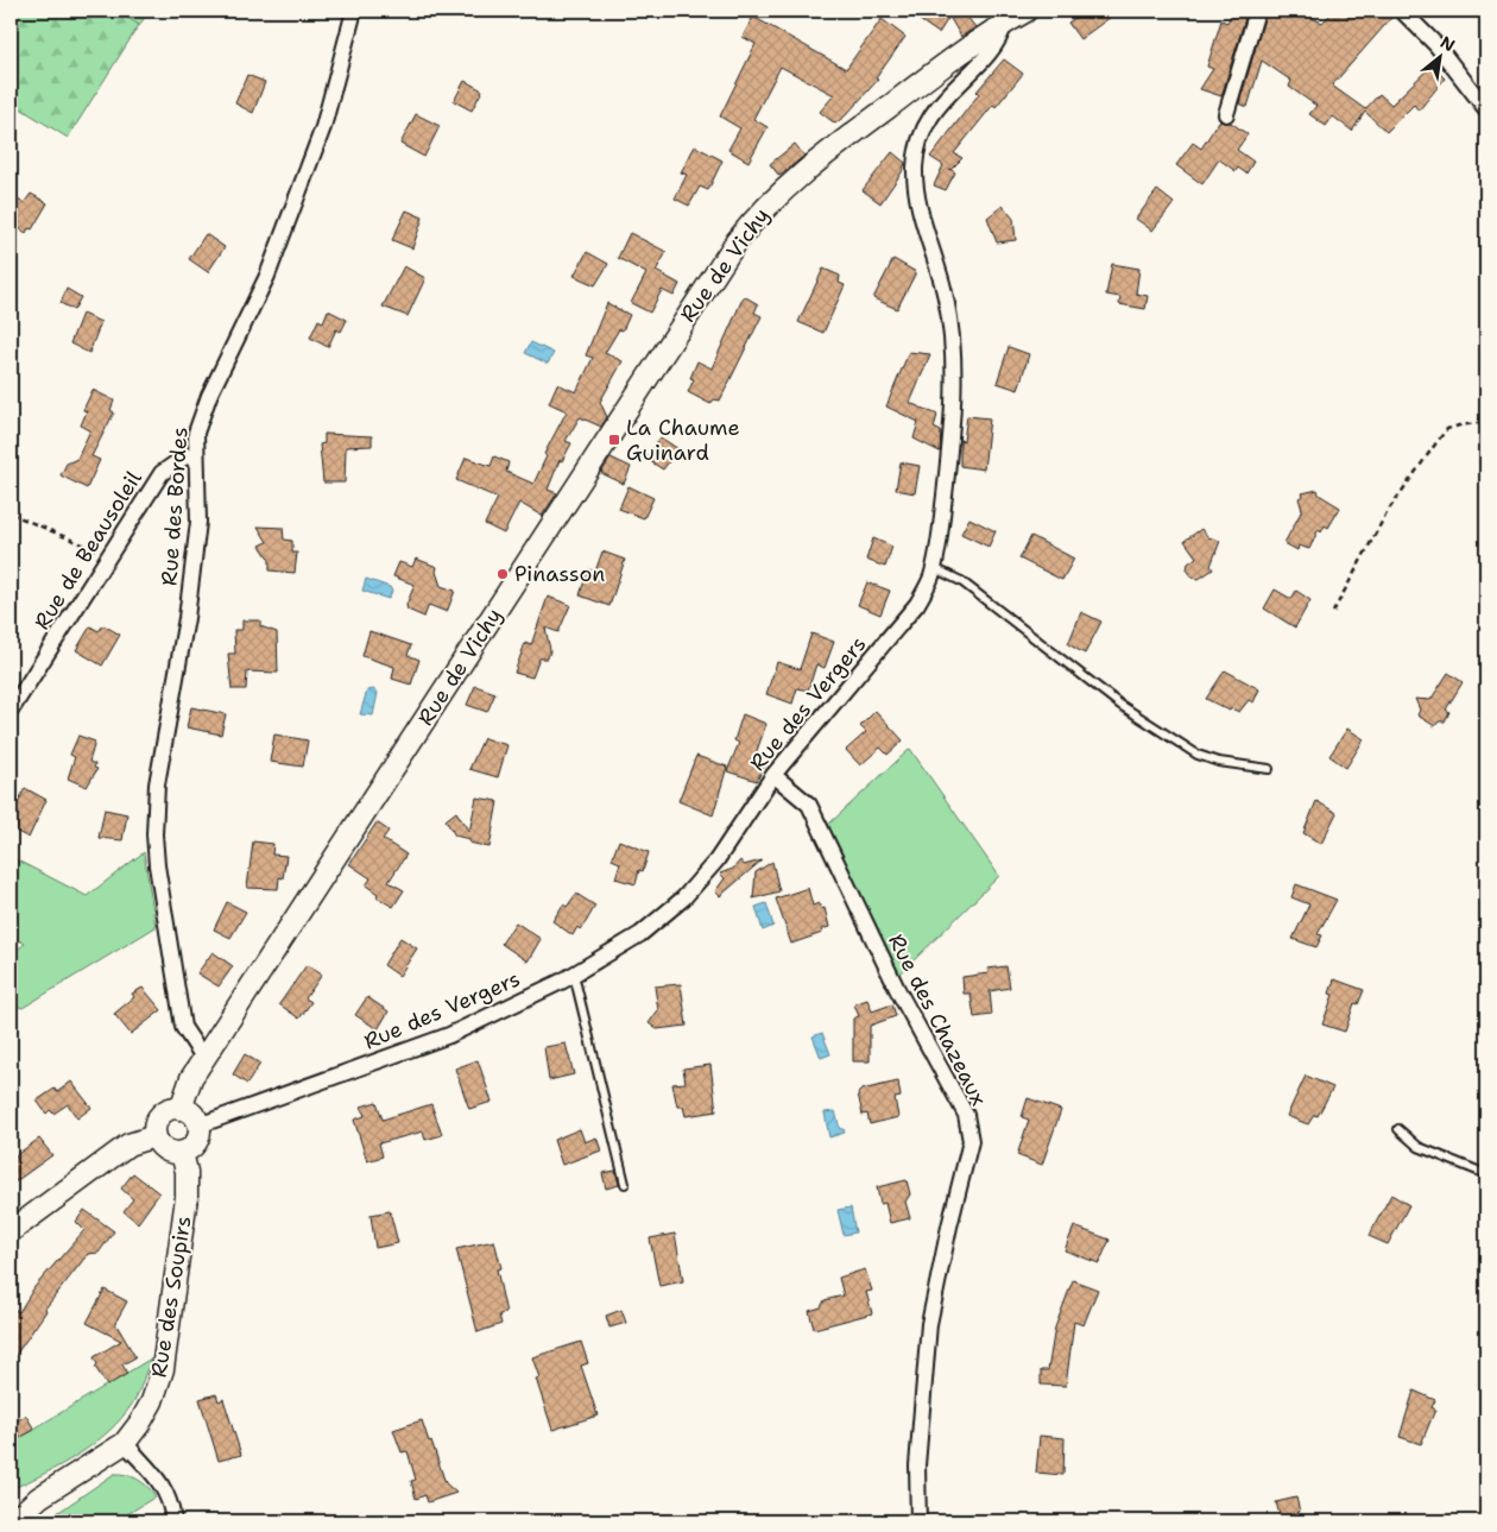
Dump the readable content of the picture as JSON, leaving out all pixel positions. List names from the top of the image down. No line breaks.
{"streets":{"street":["Rue de Vichy","Rue des Bordes","Rue de Beausoleil","Rue des Vergers","Rue des Chazeaux","Rue des Soupirs"]},"crossings":[["Rue de Vichy","Rue des Bordes"],["Rue de Vichy","Rue des Vergers"],["Rue de Vichy","Rue des Soupirs"],["Rue des Bordes","Rue de Beausoleil"],["Rue des Vergers","Rue des Chazeaux"],["Rue des Vergers","Rue des Soupirs"]],"places":{"transit":["La Chaume Guinard"],"other":["Pinasson"]},"north":"top right"}
